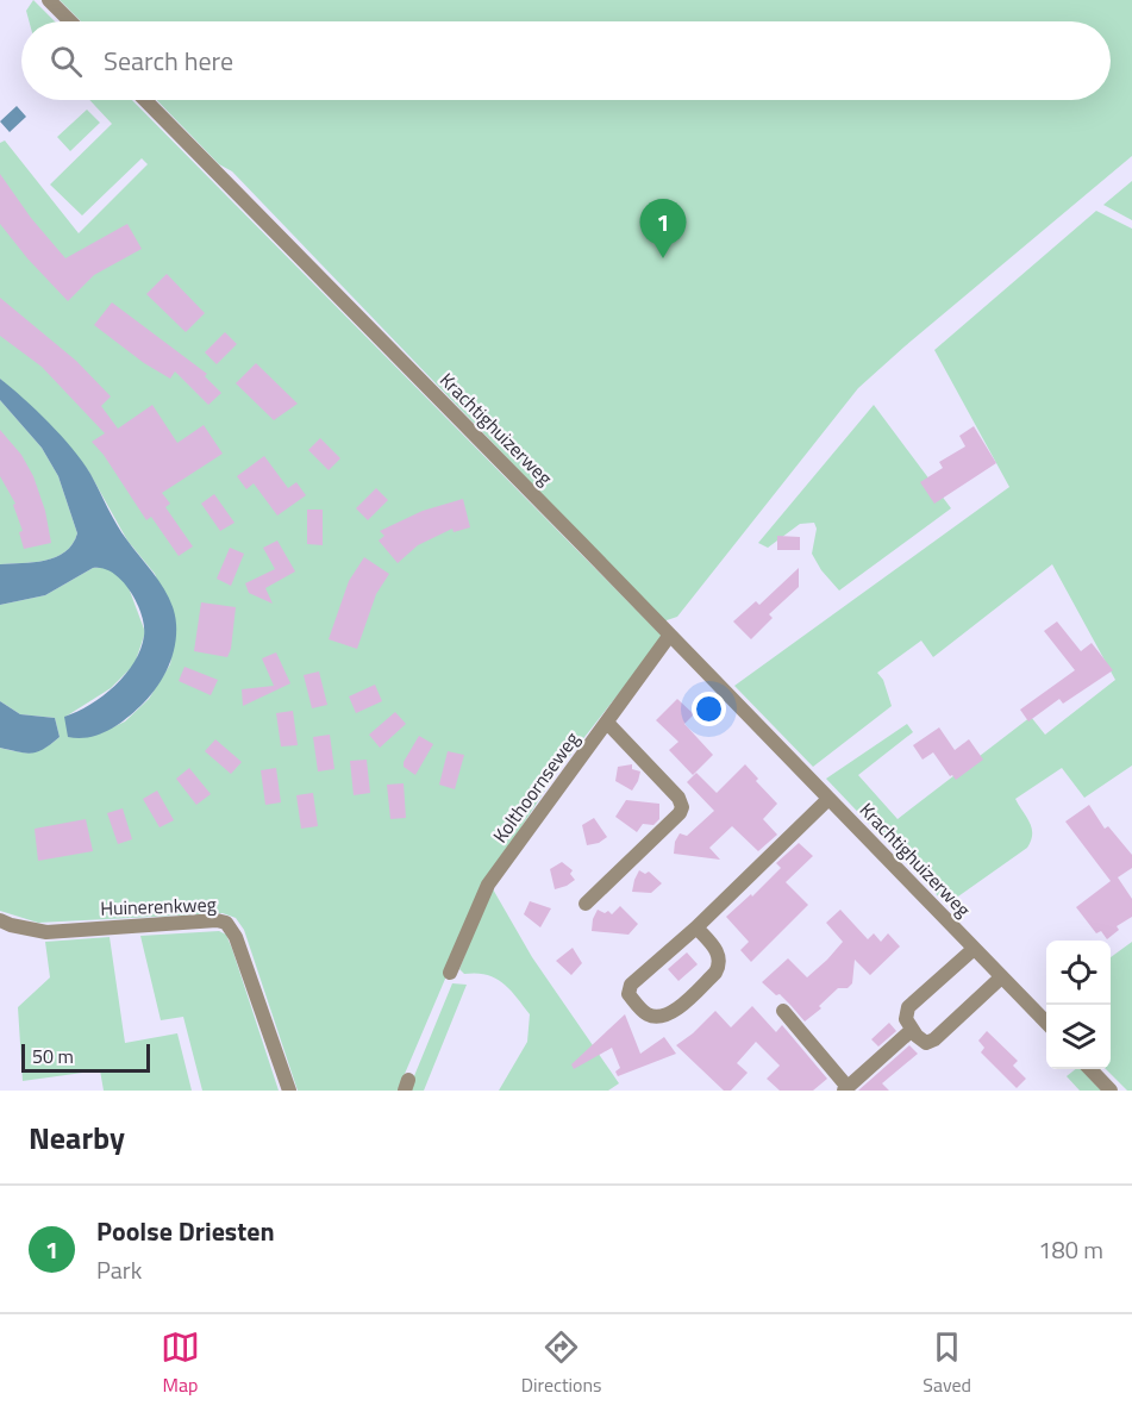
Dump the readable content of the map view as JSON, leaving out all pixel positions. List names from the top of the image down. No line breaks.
{"streets":{"street":["Krachtighuizerweg","Kolthoornseweg","Huinerenkweg"]},"crossings":[["Krachtighuizerweg","Kolthoornseweg"]],"scale_bar":"50 m","page":{"search":"Search here","pins":"1","scale":"50 m","heading":"Nearby","list":[{"mark":"1","name":"Poolse Driesten","note":"Park","value":"180 m"}],"nav":["Map","Directions","Saved"]}}
